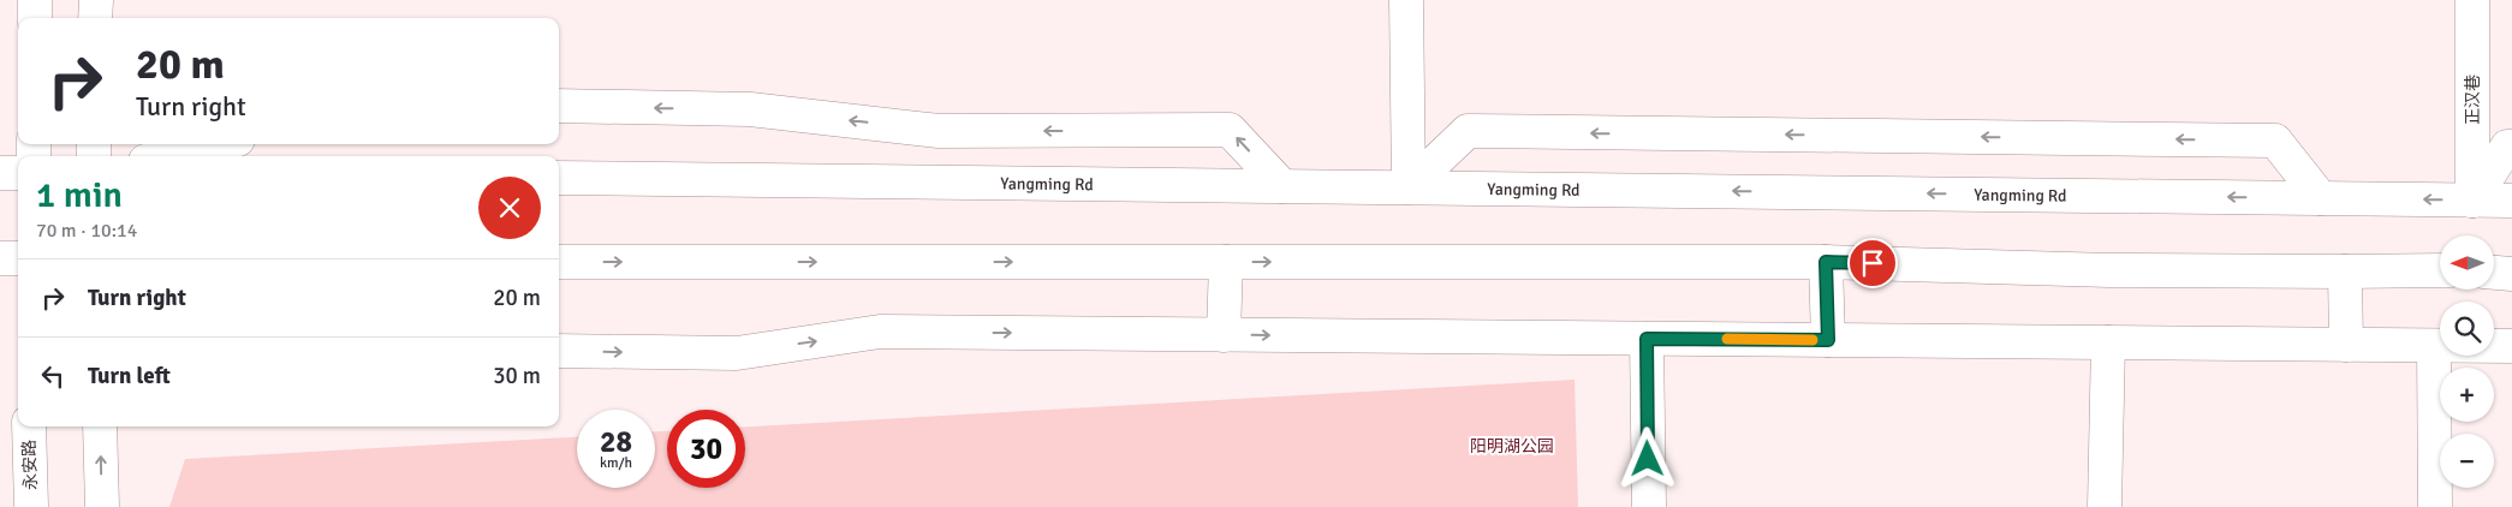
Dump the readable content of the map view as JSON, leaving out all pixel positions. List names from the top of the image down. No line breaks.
{"streets":{"street":["正汉巷","Yangming Rd","永安路"]},"crossings":[["正汉巷","Yangming Rd"]],"parks":["阳明湖公园"],"north":"left","page":{"turn":["20 m","Turn right"],"heading":["1 min","70 m · 10:14"],"map_buttons":["+","−"],"list":[{"name":"Turn right","value":"20 m"},{"name":"Turn left","value":"30 m"}],"speed":"28 km/h","limit":"30"}}
